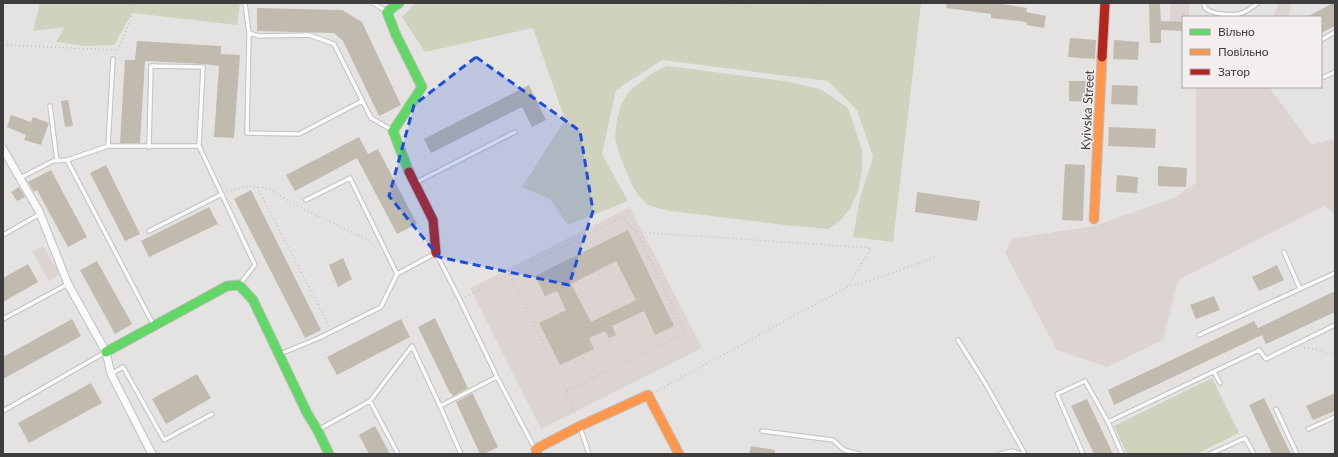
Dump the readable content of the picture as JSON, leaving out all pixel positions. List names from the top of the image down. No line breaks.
{"streets":{"street":["Kyivska Street"]},"legend":["Вільно","Повільно","Затор"]}
